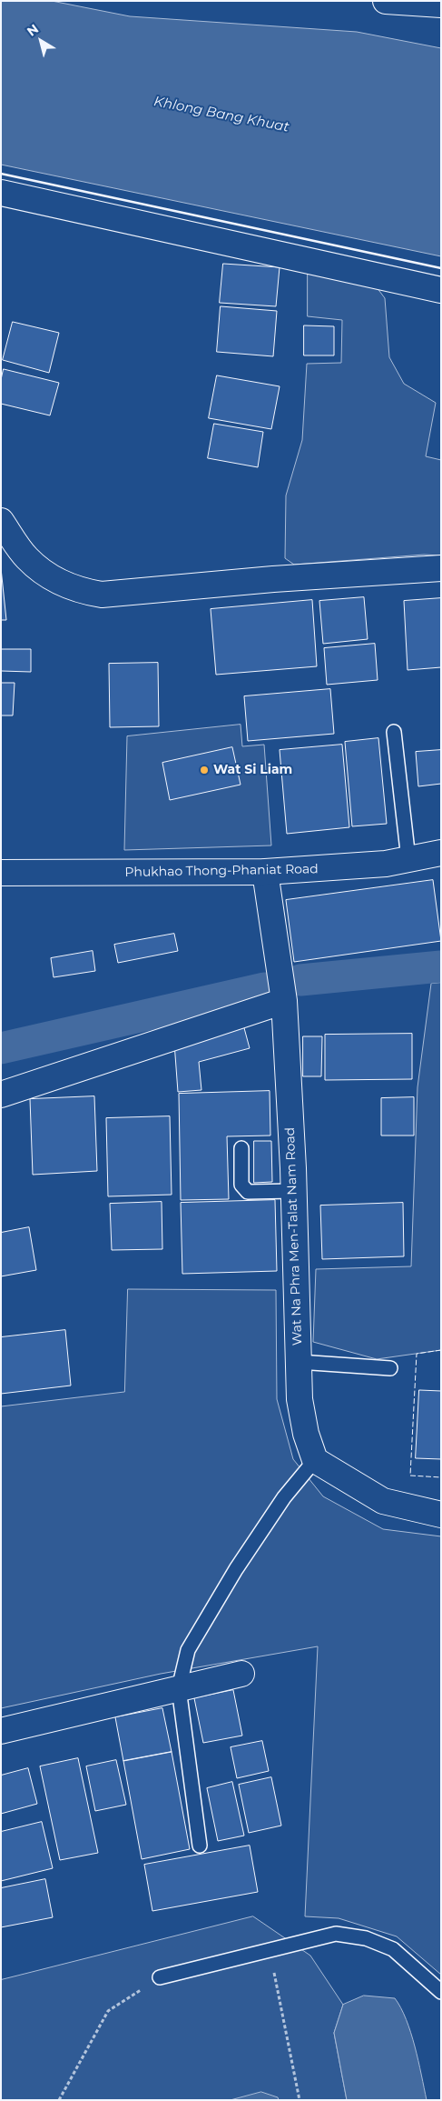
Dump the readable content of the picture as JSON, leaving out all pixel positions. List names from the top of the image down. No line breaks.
{"streets":{"street":["Phukhao Thong-Phaniat Road","Wat Na Phra Men-Talat Nam Road"]},"crossings":[["Phukhao Thong-Phaniat Road","Wat Na Phra Men-Talat Nam Road"]],"water":["Khlong Bang Khuat"],"places":["Wat Si Liam"],"north":"top left"}
